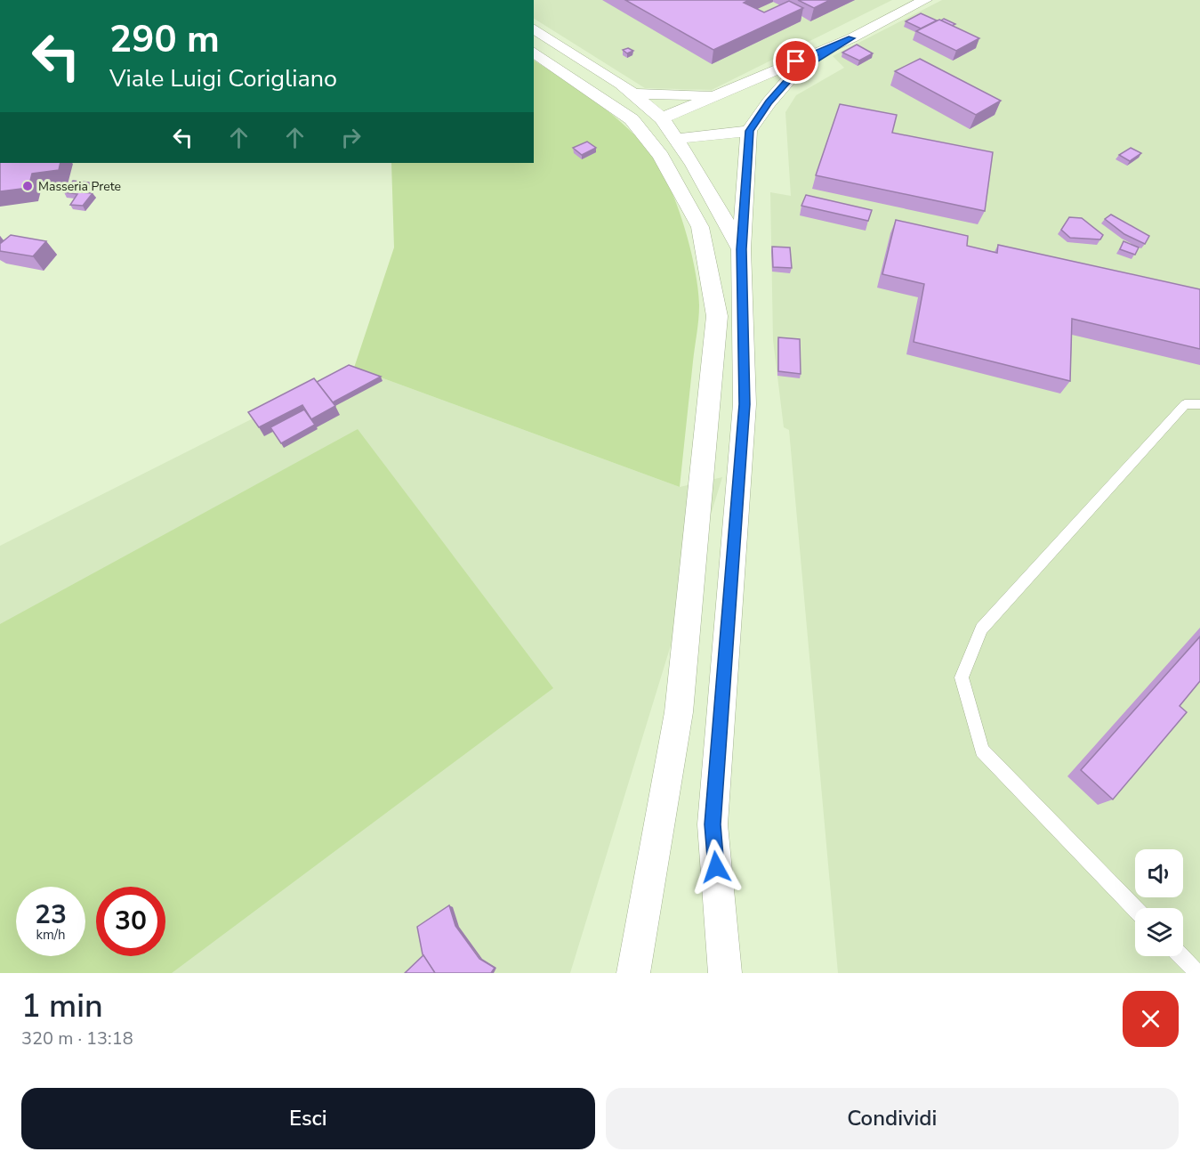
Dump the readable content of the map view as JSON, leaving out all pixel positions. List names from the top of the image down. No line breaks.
{"places":["Masseria Prete"],"page":{"turn":["290 m","Viale Luigi Corigliano"],"speed":"23 km/h","limit":"30","heading":["1 min","320 m · 13:18"],"buttons":["Esci","Condividi"]}}
